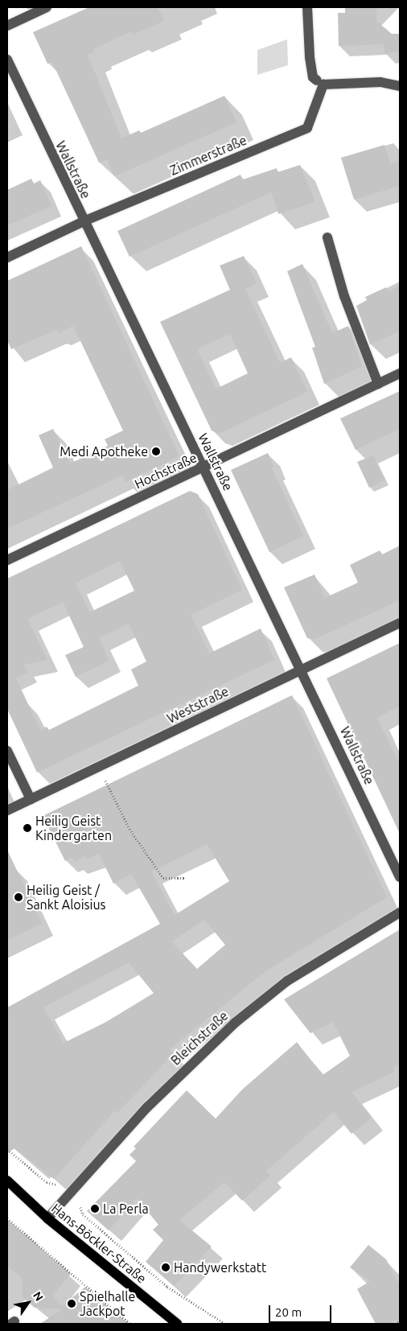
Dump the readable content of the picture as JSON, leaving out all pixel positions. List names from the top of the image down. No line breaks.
{"streets":{"main road":["Hans-Böckler-Straße"],"street":["Zimmerstraße","Wallstraße","Hochstraße","Weststraße","Bleichstraße"]},"crossings":[["Zimmerstraße","Wallstraße"],["Wallstraße","Hochstraße"],["Wallstraße","Weststraße"],["Bleichstraße","Hans-Böckler-Straße"]],"places":["Medi Apotheke","Heilig Geist Kindergarten","Heilig Geist / Sankt Aloisius","La Perla","Handywerkstatt","Spielhalle Jackpot"],"scale_bar":"20 m","north":"top right"}
